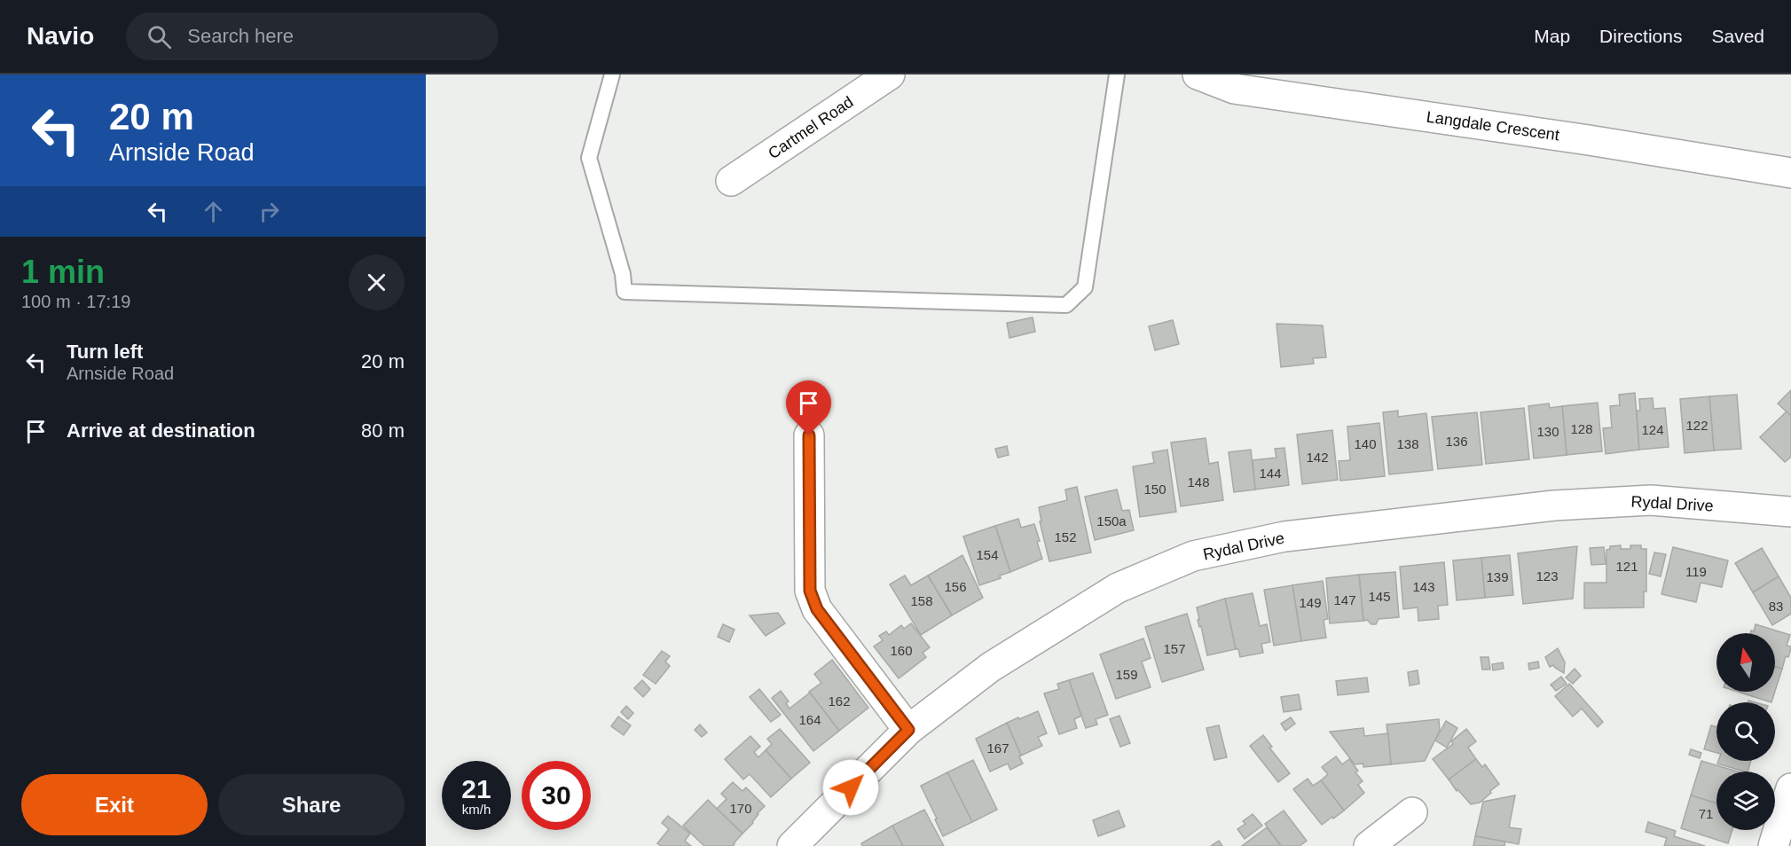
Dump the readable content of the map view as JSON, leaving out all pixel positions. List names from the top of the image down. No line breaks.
{"streets":{"street":["Langdale Crescent","Cartmel Road","Rydal Drive"]},"house_numbers":["122","128","124","130","136","140","138","142","144","148","150","150a","152","154","121","119","123","139","156","143","145","147","158","149","83","157","160","159","162","164","167","170","71"],"north":"top","page":{"header":"Navio","search":"Search here","nav":["Map","Directions","Saved"],"turn":["20 m","Arnside Road"],"heading":["1 min","100 m · 17:19"],"list":[{"name":"Turn left","note":"Arnside Road","value":"20 m"},{"name":"Arrive at destination","value":"80 m"}],"speed":"21 km/h","limit":"30","buttons":["Exit","Share"]}}
